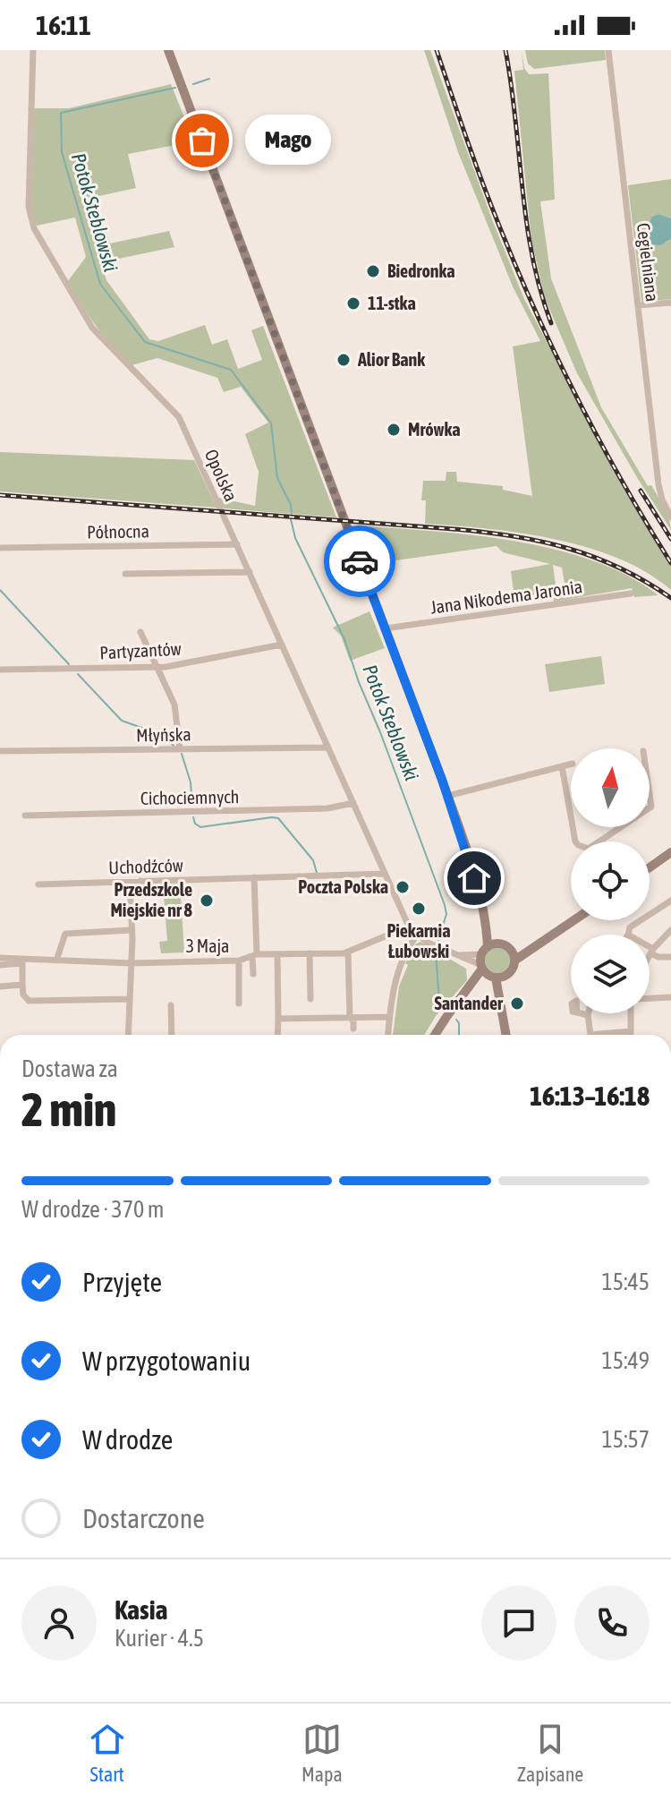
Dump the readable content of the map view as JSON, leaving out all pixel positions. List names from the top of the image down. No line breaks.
{"streets":{"street":["Cegielniana","Opolska","Północna","Jana Nikodema Jaronia","Partyzantów","Młyńska","Cichociemnych","Uchodźców","3 Maja"]},"crossings":[["Opolska","Północna"],["Opolska","Partyzantów"],["Opolska","Młyńska"],["Opolska","Cichociemnych"],["Opolska","Uchodźców"],["Opolska","3 Maja"]],"water":["Potok Steblowski"],"places":["Mago","Biedronka","11-stka","Alior Bank","Mrówka","Poczta Polska","Przedszkole Miejskie nr 8","Piekarnia Łubowski","Santander"],"north":"top","page":{"status":"16:11","bubble":"Mago","heading":["2 min","Dostawa za","16:13–16:18"],"panel":["Kasia","Kurier · 4.5"],"bar":"W drodze · 370 m","list":[["Przyjęte","15:45"],["W przygotowaniu","15:49"],["W drodze","15:57"],"Dostarczone"],"tabs":["Start","Mapa","Zapisane"]}}
